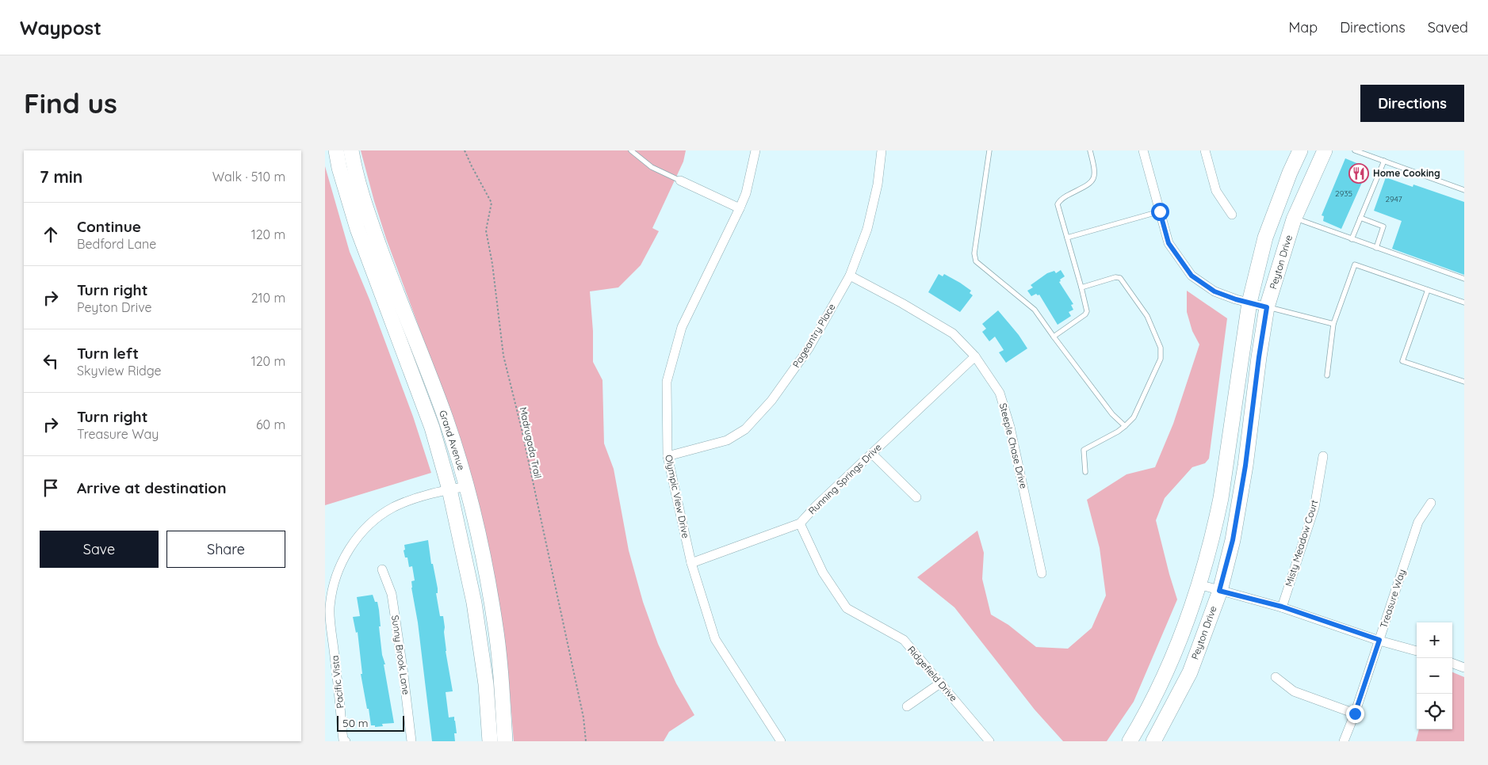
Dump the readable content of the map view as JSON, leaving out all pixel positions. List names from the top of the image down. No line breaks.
{"streets":{"main road":["Peyton Drive","Grand Avenue"],"street":["Pageantry Place","Steeple Chase Drive","Running Springs Drive","Olympic View Drive","Misty Meadow Court","Treasure Way","Sunny Brook Lane","Ridgefield Drive","Pacific Vista"],"path":["Madrugada Trail"]},"crossings":[["Pageantry Place","Steeple Chase Drive"],["Pageantry Place","Olympic View Drive"],["Grand Avenue","Pacific Vista"],["Steeple Chase Drive","Running Springs Drive"],["Running Springs Drive","Olympic View Drive"],["Running Springs Drive","Ridgefield Drive"]],"places":{"restaurant":["Home Cooking"]},"house_numbers":["2935","2947"],"scale_bar":"50 m","page":{"header":"Waypost","nav":["Map","Directions","Saved"],"buttons":["Directions",["Save","Share"]],"title":"Find us","heading":["7 min","Walk · 510 m"],"list":[["Continue","Bedford Lane","120 m"],["Turn right","Peyton Drive","210 m"],["Turn left","Skyview Ridge","120 m"],["Turn right","Treasure Way","60 m"],"Arrive at destination"],"map_buttons":["+","−"],"scale":"50 m"}}
